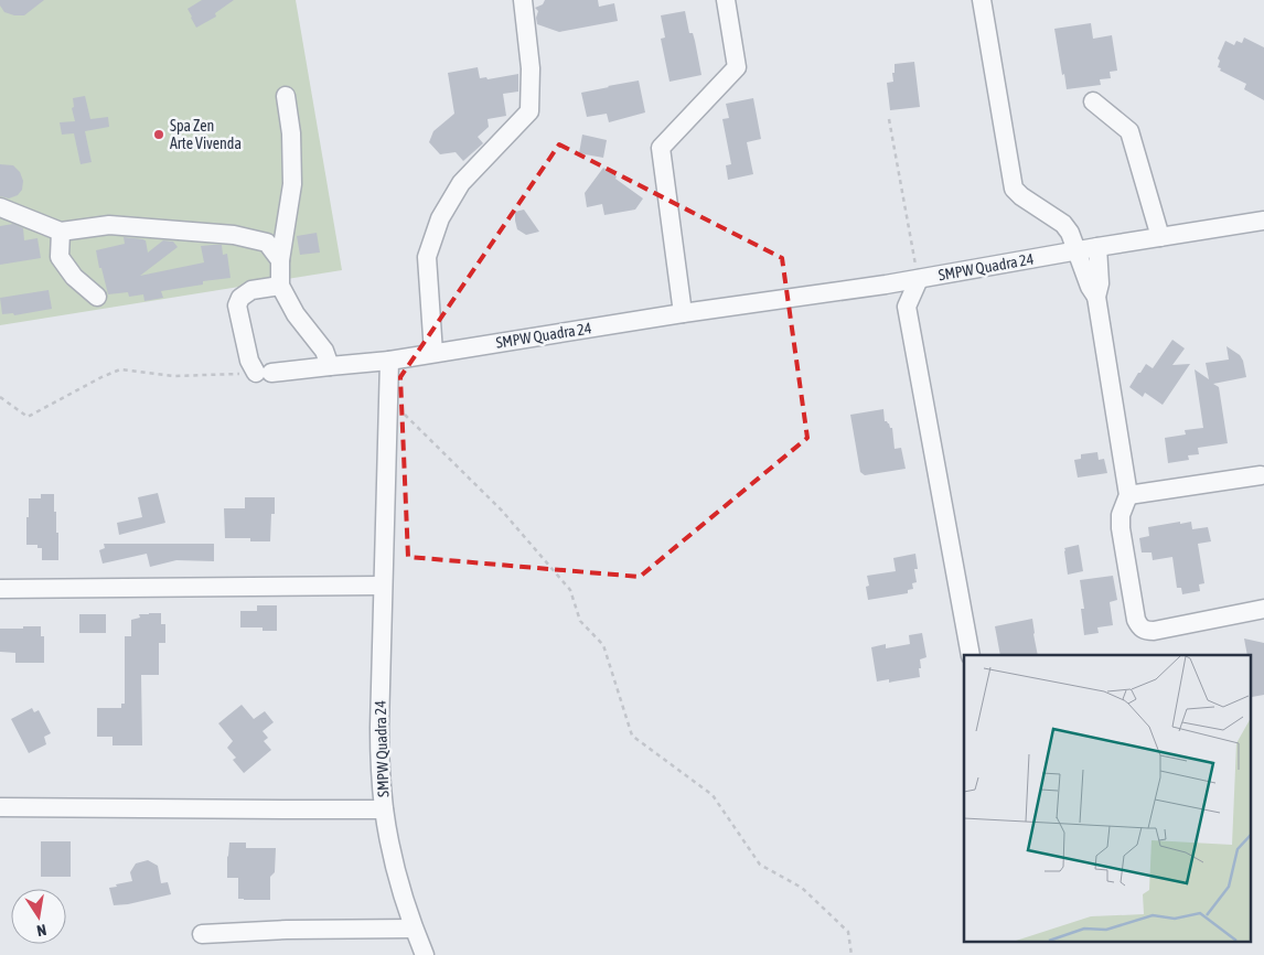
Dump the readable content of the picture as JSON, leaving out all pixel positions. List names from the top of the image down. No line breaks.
{"streets":{"street":["SMPW Quadra 24"]},"places":["Spa Zen Arte Vivenda"],"north":"bottom"}
